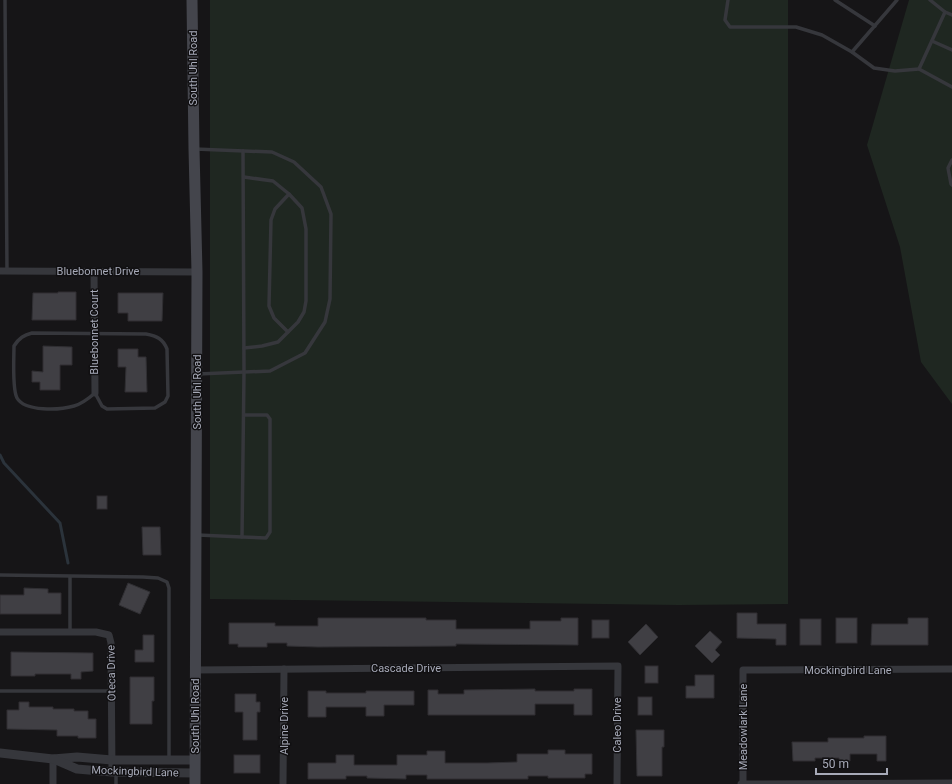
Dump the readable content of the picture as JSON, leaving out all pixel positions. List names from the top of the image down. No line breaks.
{"streets":{"main road":["South Uhl Road"],"street":["Bluebonnet Drive","Bluebonnet Court","Cascade Drive","Mockingbird Lane","Oteca Drive","Caleo Drive","Alpine Drive","Meadowlark Lane"]},"crossings":[["South Uhl Road","Bluebonnet Drive"],["South Uhl Road","Cascade Drive"],["South Uhl Road","Mockingbird Lane"],["Bluebonnet Drive","Bluebonnet Court"],["Cascade Drive","Caleo Drive"],["Cascade Drive","Alpine Drive"],["Mockingbird Lane","Oteca Drive"],["Mockingbird Lane","Meadowlark Lane"]],"scale_bar":"50 m"}
